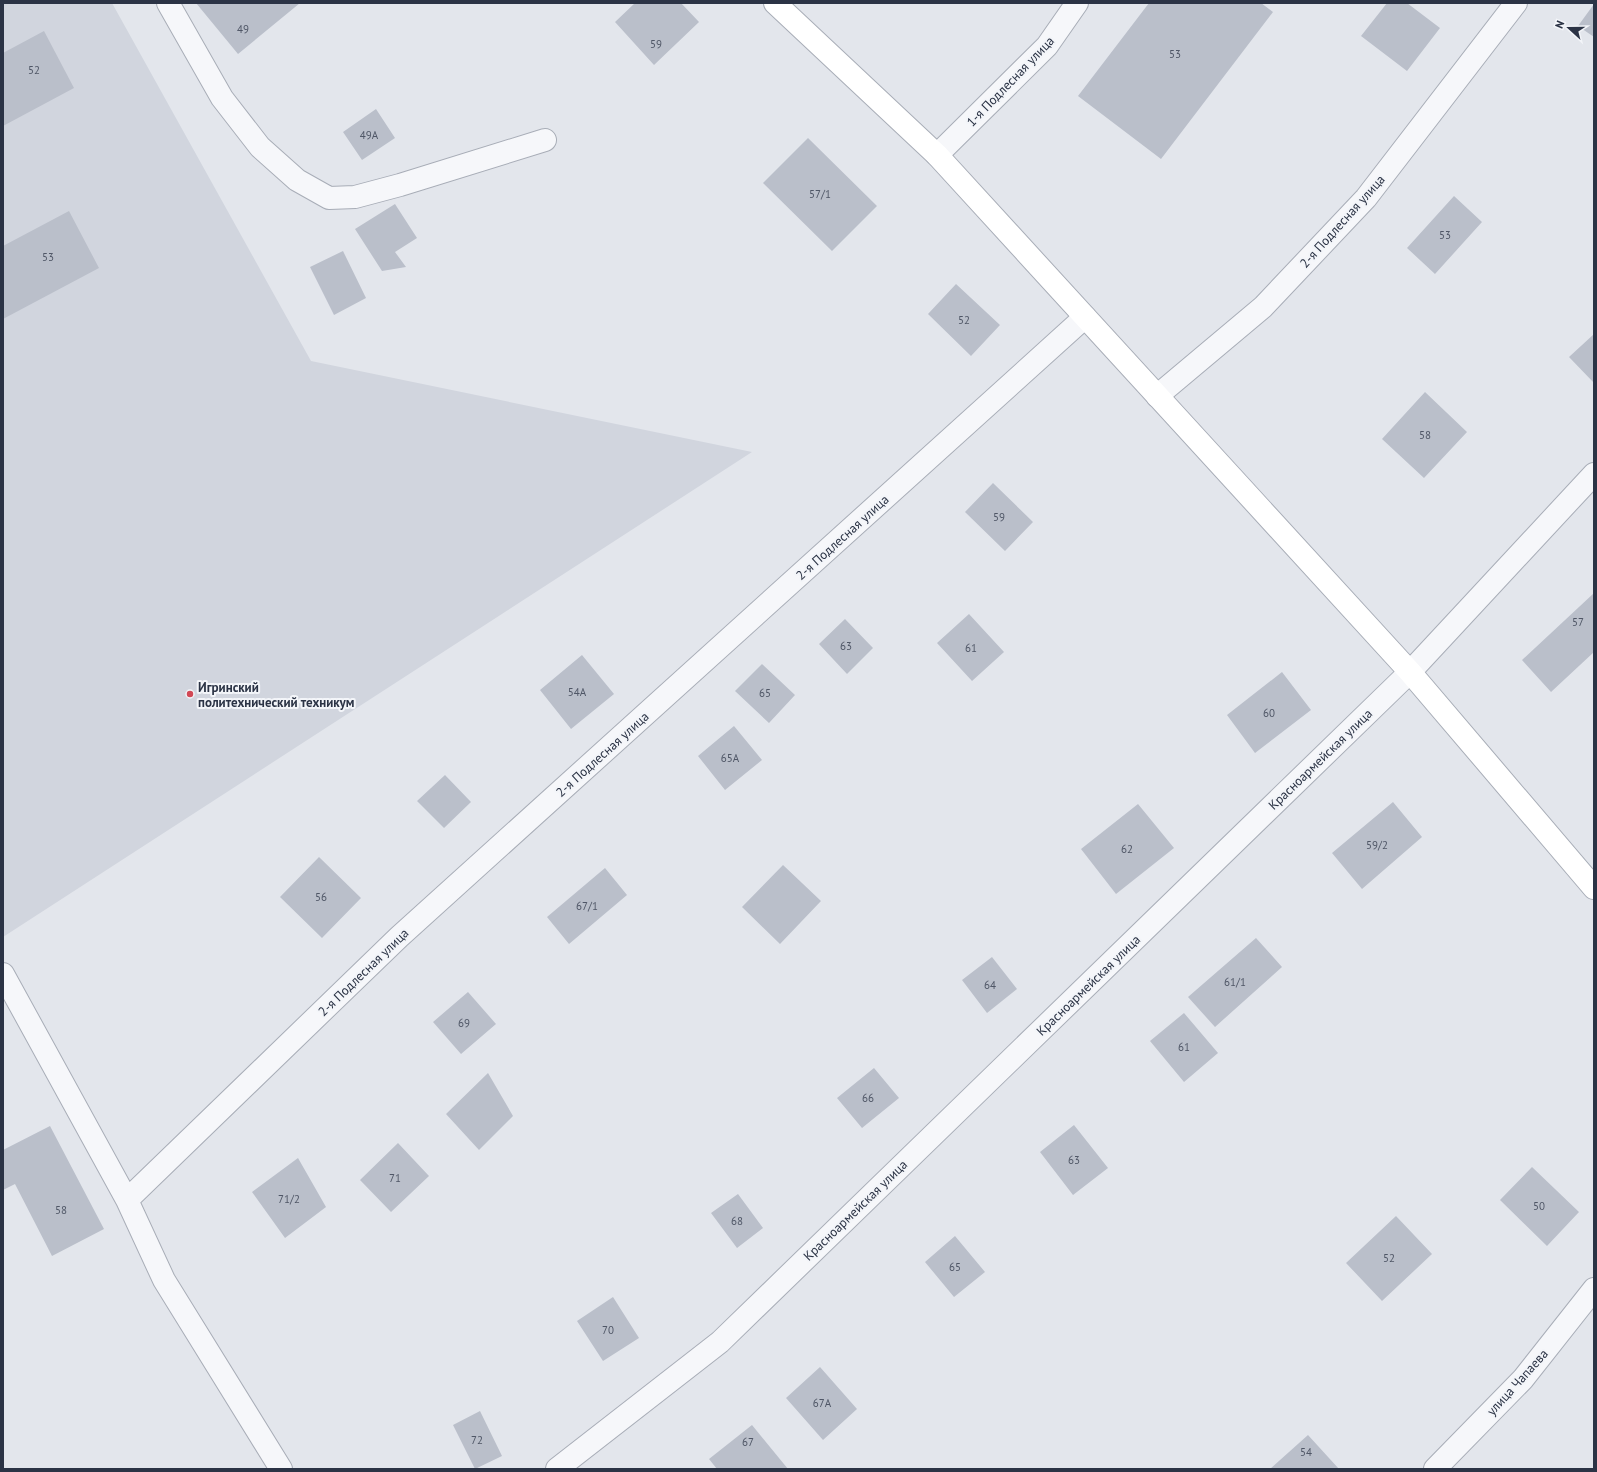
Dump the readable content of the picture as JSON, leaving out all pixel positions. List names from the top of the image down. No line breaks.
{"streets":{"street":["1-я Подлесная улица","2-я Подлесная улица","Красноармейская улица","улица Чапаева"]},"places":["Игринский политехнический техникум"],"house_numbers":["49","59","53","52","49А","57/1","53","53","52","58","59","57","63","61","54А","65","60","65А","59/2","62","56","67/1","61/1","64","69","61","66","63","71","71/2","50","58","68","52","65","70","67А","72","67","54"],"north":"left"}
